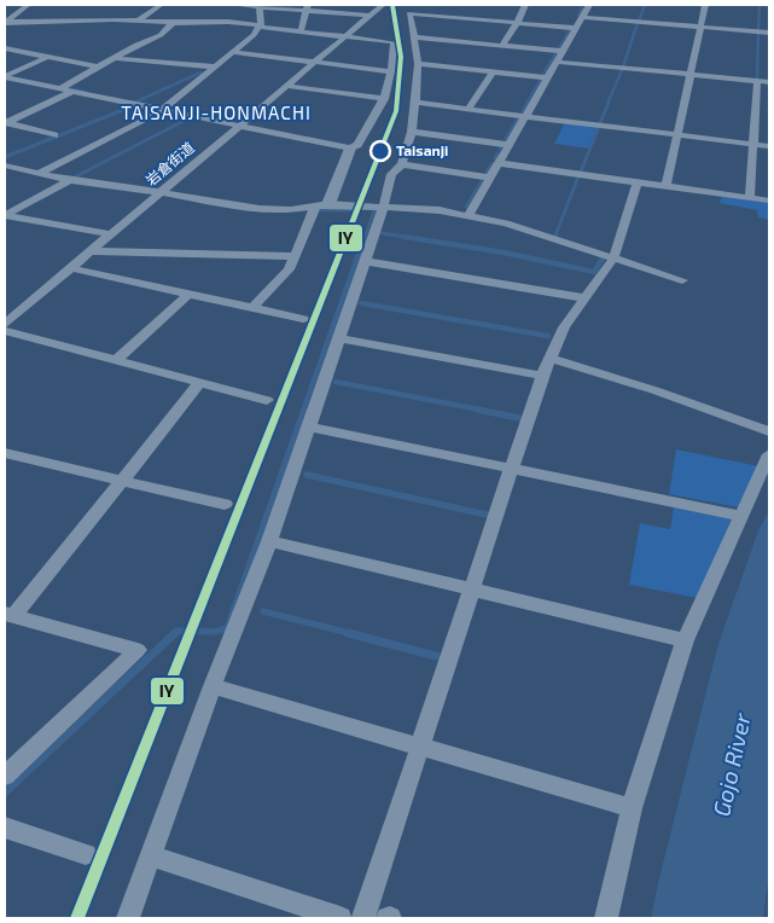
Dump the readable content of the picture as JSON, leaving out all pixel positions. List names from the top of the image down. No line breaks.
{"streets":{"street":["岩倉街道"]},"districts":["TAISANJI-HONMACHI"],"water":["Gojo River"],"places":["Taisanji"],"lines":["transit line IY"]}
